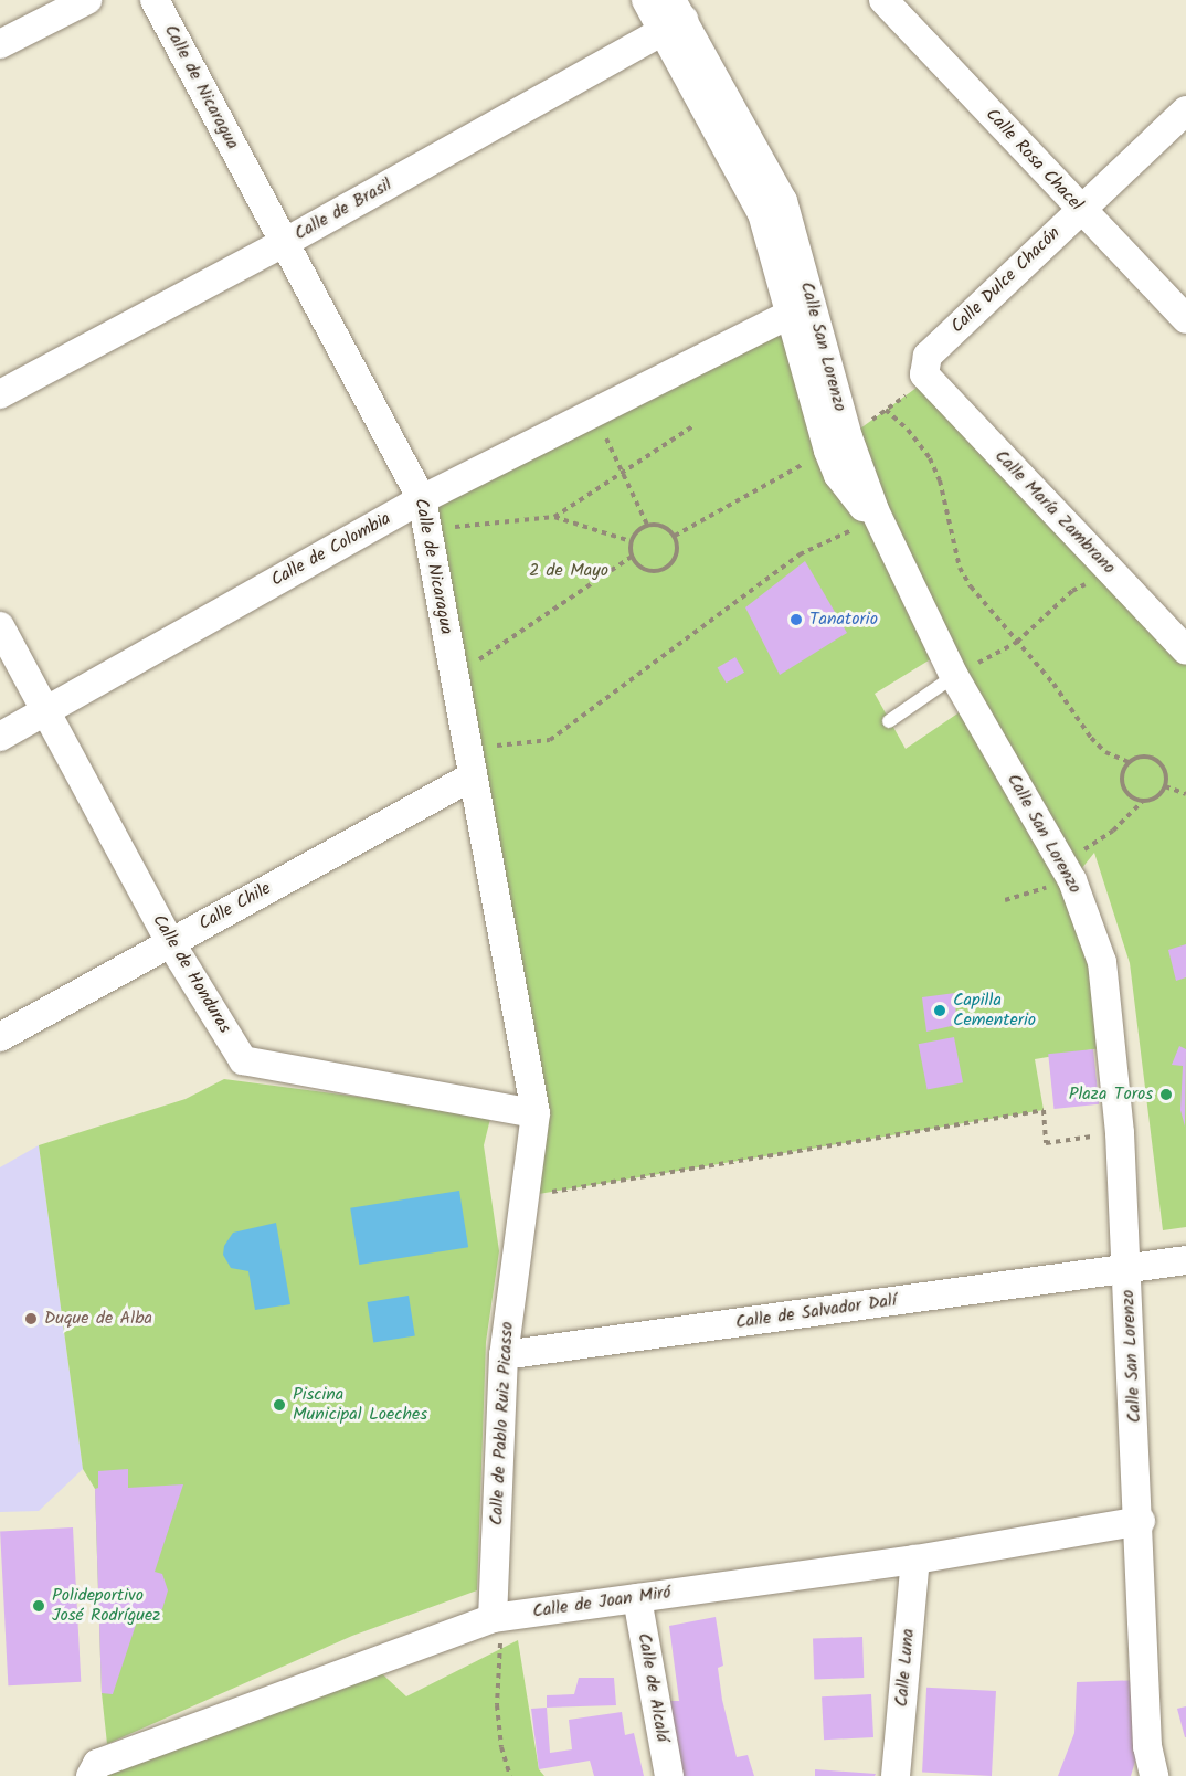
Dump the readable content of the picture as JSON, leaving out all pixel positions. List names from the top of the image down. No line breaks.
{"streets":{"street":["Calle de Nicaragua","Calle Rosa Chacel","Calle de Brasil","Calle Dulce Chacón","Calle San Lorenzo","Calle María Zambrano","Calle de Colombia","Calle Chile","Calle de Honduras","Calle de Salvador Dalí","Calle de Pablo Ruiz Picasso","Calle de Joan Miró","Calle Luna","Calle de Alcalá"]},"crossings":[["Calle de Nicaragua","Calle de Brasil"],["Calle de Nicaragua","Calle de Colombia"],["Calle de Nicaragua","Calle Chile"],["Calle de Nicaragua","Calle de Honduras"],["Calle de Nicaragua","Calle de Pablo Ruiz Picasso"],["Calle Rosa Chacel","Calle Dulce Chacón"],["Calle de Brasil","Calle San Lorenzo"],["Calle Dulce Chacón","Calle María Zambrano"],["Calle San Lorenzo","Calle de Colombia"],["Calle San Lorenzo","Calle de Salvador Dalí"],["Calle San Lorenzo","Calle de Joan Miró"],["Calle de Colombia","Calle de Honduras"],["Calle Chile","Calle de Honduras"],["Calle de Honduras","Calle de Pablo Ruiz Picasso"],["Calle de Salvador Dalí","Calle de Pablo Ruiz Picasso"],["Calle de Pablo Ruiz Picasso","Calle de Joan Miró"],["Calle de Joan Miró","Calle Luna"],["Calle de Joan Miró","Calle de Alcalá"]],"parks":["2 de Mayo"],"places":["Tanatorio","Capilla Cementerio","Plaza Toros","Duque de Alba","Piscina Municipal Loeches","Polideportivo José Rodríguez"]}
